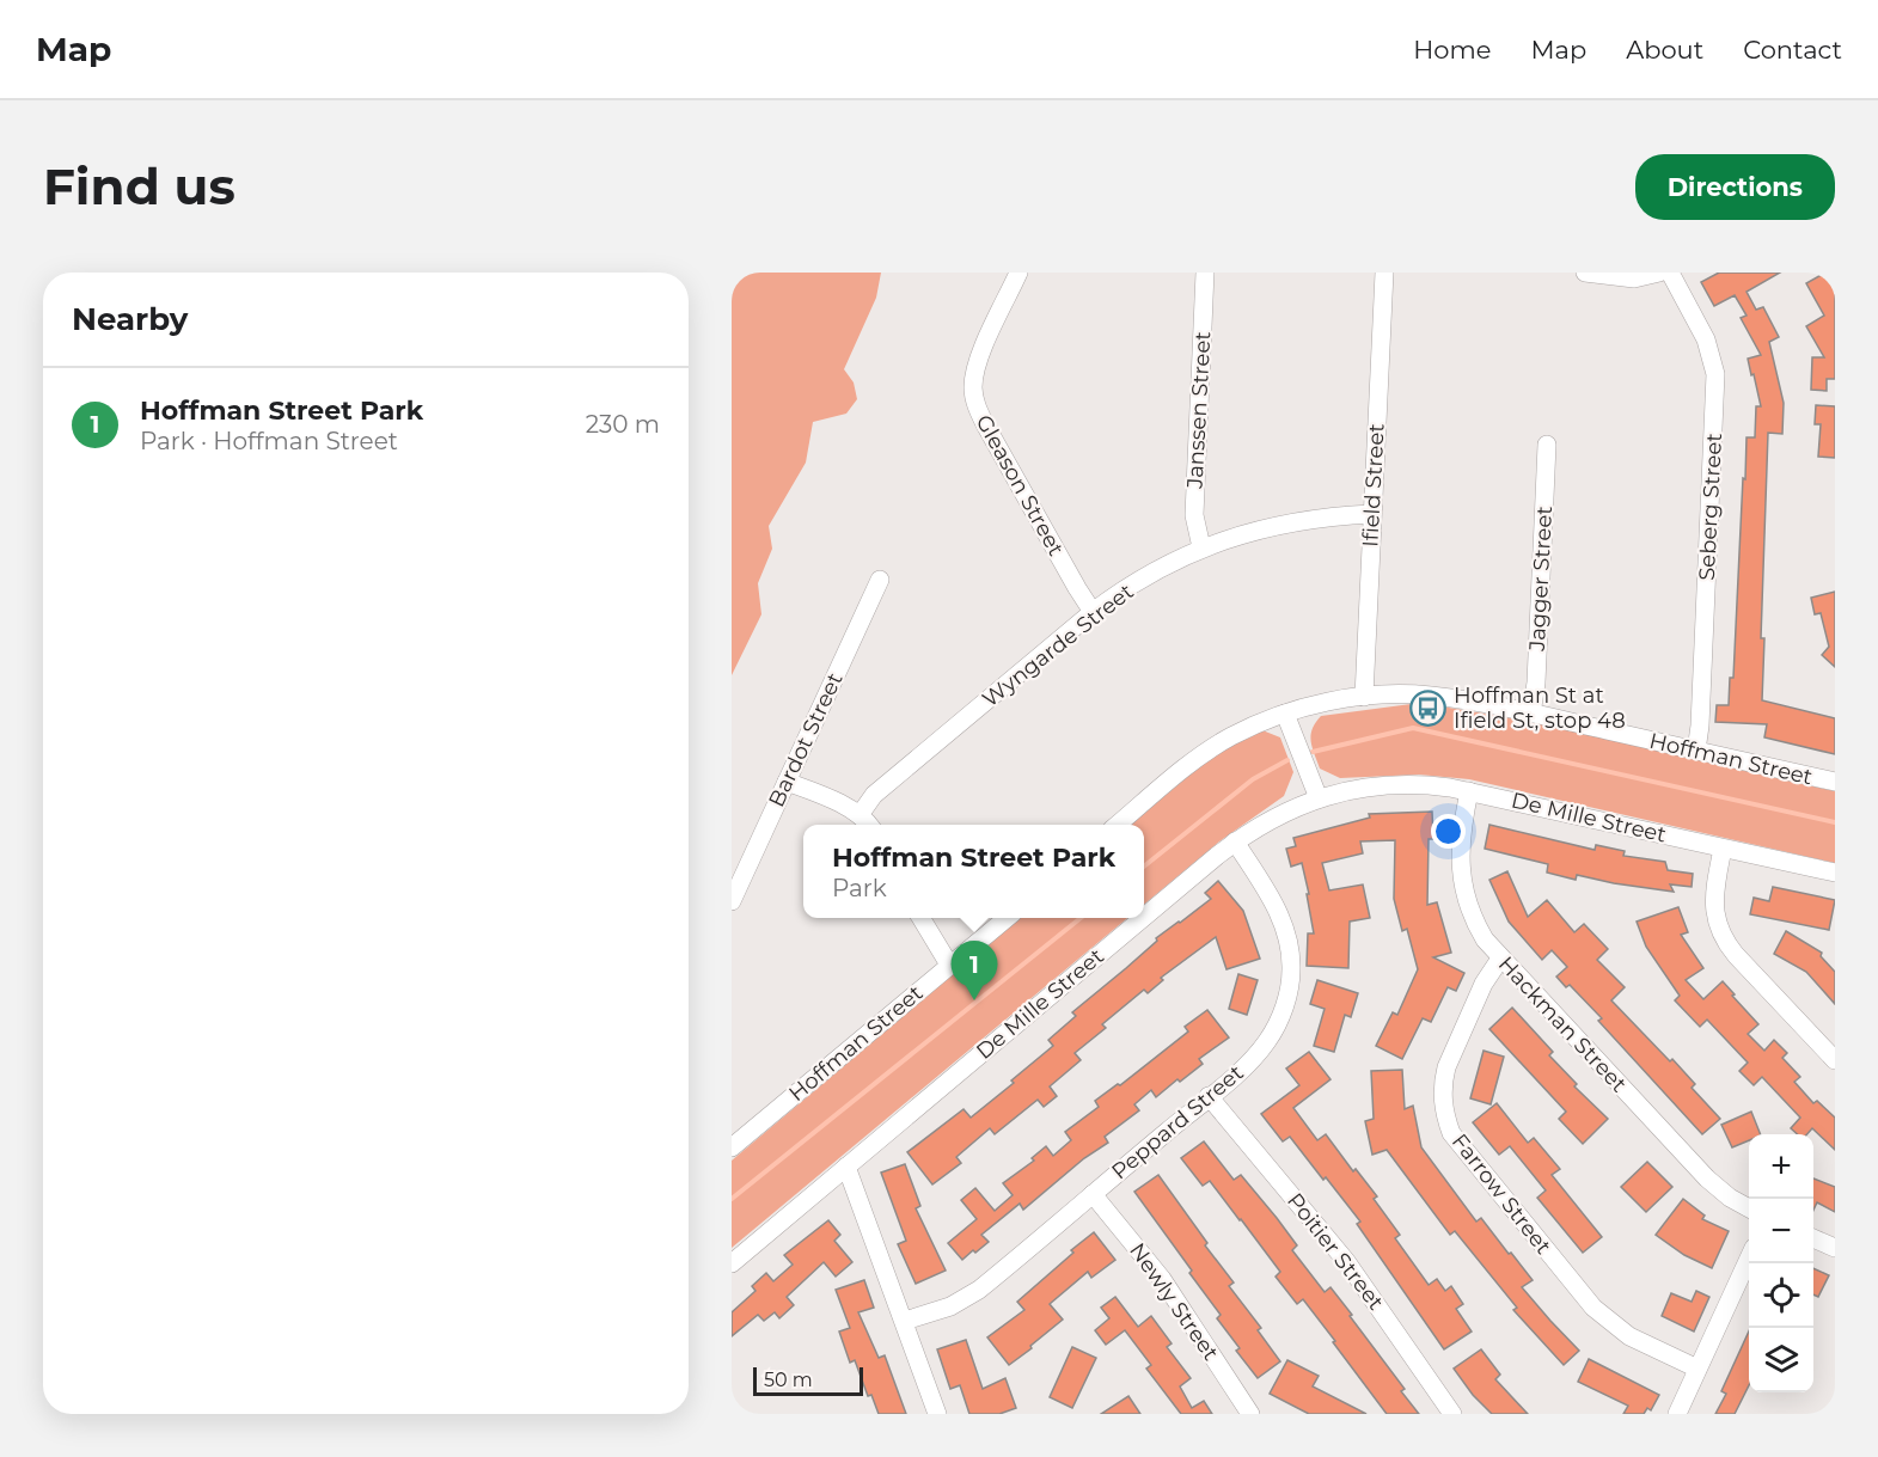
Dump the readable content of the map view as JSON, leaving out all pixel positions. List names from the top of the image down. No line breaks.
{"streets":{"street":["Janssen Street","Gleason Street","Ifield Street","Seberg Street","Jagger Street","Wyngarde Street","Bardot Street","Hoffman Street","De Mille Street","Hackman Street","Peppard Street","Farrow Street","Poitier Street","Newly Street"]},"crossings":[["Janssen Street","Wyngarde Street"],["Gleason Street","Wyngarde Street"],["Ifield Street","Wyngarde Street"],["Ifield Street","Hoffman Street"],["Seberg Street","Hoffman Street"],["Jagger Street","Hoffman Street"],["De Mille Street","Hackman Street"],["De Mille Street","Peppard Street"],["Hackman Street","Farrow Street"],["Peppard Street","Poitier Street"],["Peppard Street","Newly Street"]],"places":{"bus stop":["Hoffman St at Ifield St, stop 48"]},"scale_bar":"50 m","page":{"header":"Map","nav":["Home","Map","About","Contact"],"buttons":"Directions","title":"Find us","heading":"Nearby","list":[{"mark":"1","name":"Hoffman Street Park","note":"Park · Hoffman Street","value":"230 m"}],"popup":["Hoffman Street Park","Park"],"pins":"1","map_buttons":["+","−"],"scale":"50 m"}}
